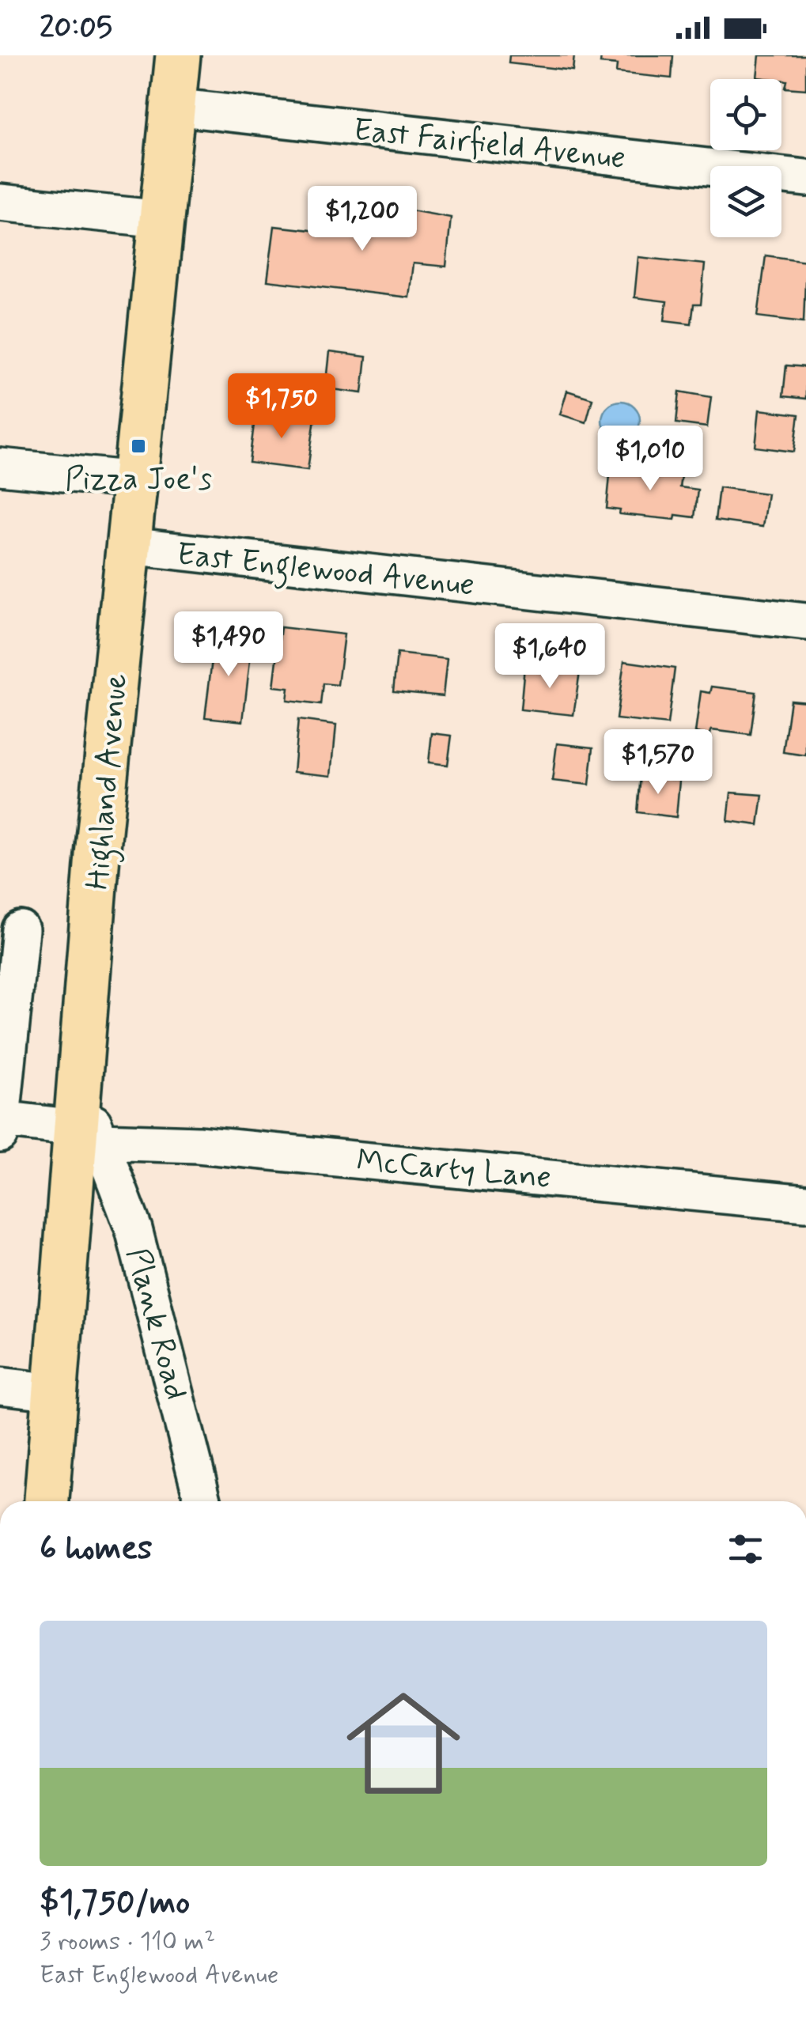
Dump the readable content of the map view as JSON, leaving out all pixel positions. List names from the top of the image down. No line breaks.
{"streets":{"main road":["Highland Avenue"],"street":["East Fairfield Avenue","East Englewood Avenue","McCarty Lane","Plank Road"]},"crossings":[["East Fairfield Avenue","Highland Avenue"],["East Englewood Avenue","Highland Avenue"],["Highland Avenue","McCarty Lane"],["Highland Avenue","Plank Road"],["McCarty Lane","Plank Road"]],"places":{"transit":["Pizza Joe's"]},"page":{"status":"20:05","price":["$1,200","$1,750","$1,010","$1,490","$1,640","$1,570"],"heading":"6 homes","list":[{"name":"$1,750/mo","note":"3 rooms · 110 m² · East Englewood Avenue"}]}}
